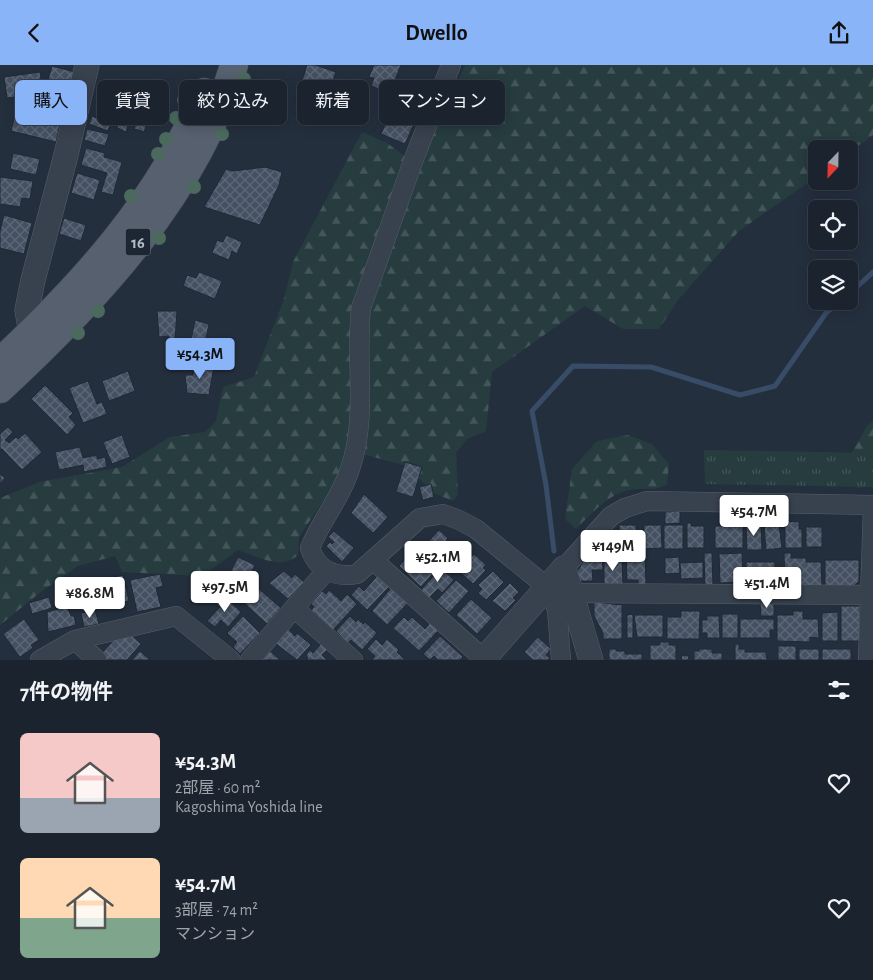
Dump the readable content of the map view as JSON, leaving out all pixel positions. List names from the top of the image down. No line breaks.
{"streets":{"main road":["16"]},"north":"bottom","page":{"header":"Dwello","chip":["購入","賃貸","絞り込み","新着","マンション"],"price":["¥54.3M","¥54.7M","¥149M","¥52.1M","¥51.4M","¥97.5M","¥86.8M"],"heading":"7件の物件","list":[{"name":"¥54.3M","note":"2部屋 · 60 m² · Kagoshima Yoshida line"},{"name":"¥54.7M","note":"3部屋 · 74 m² · マンション"}]}}
